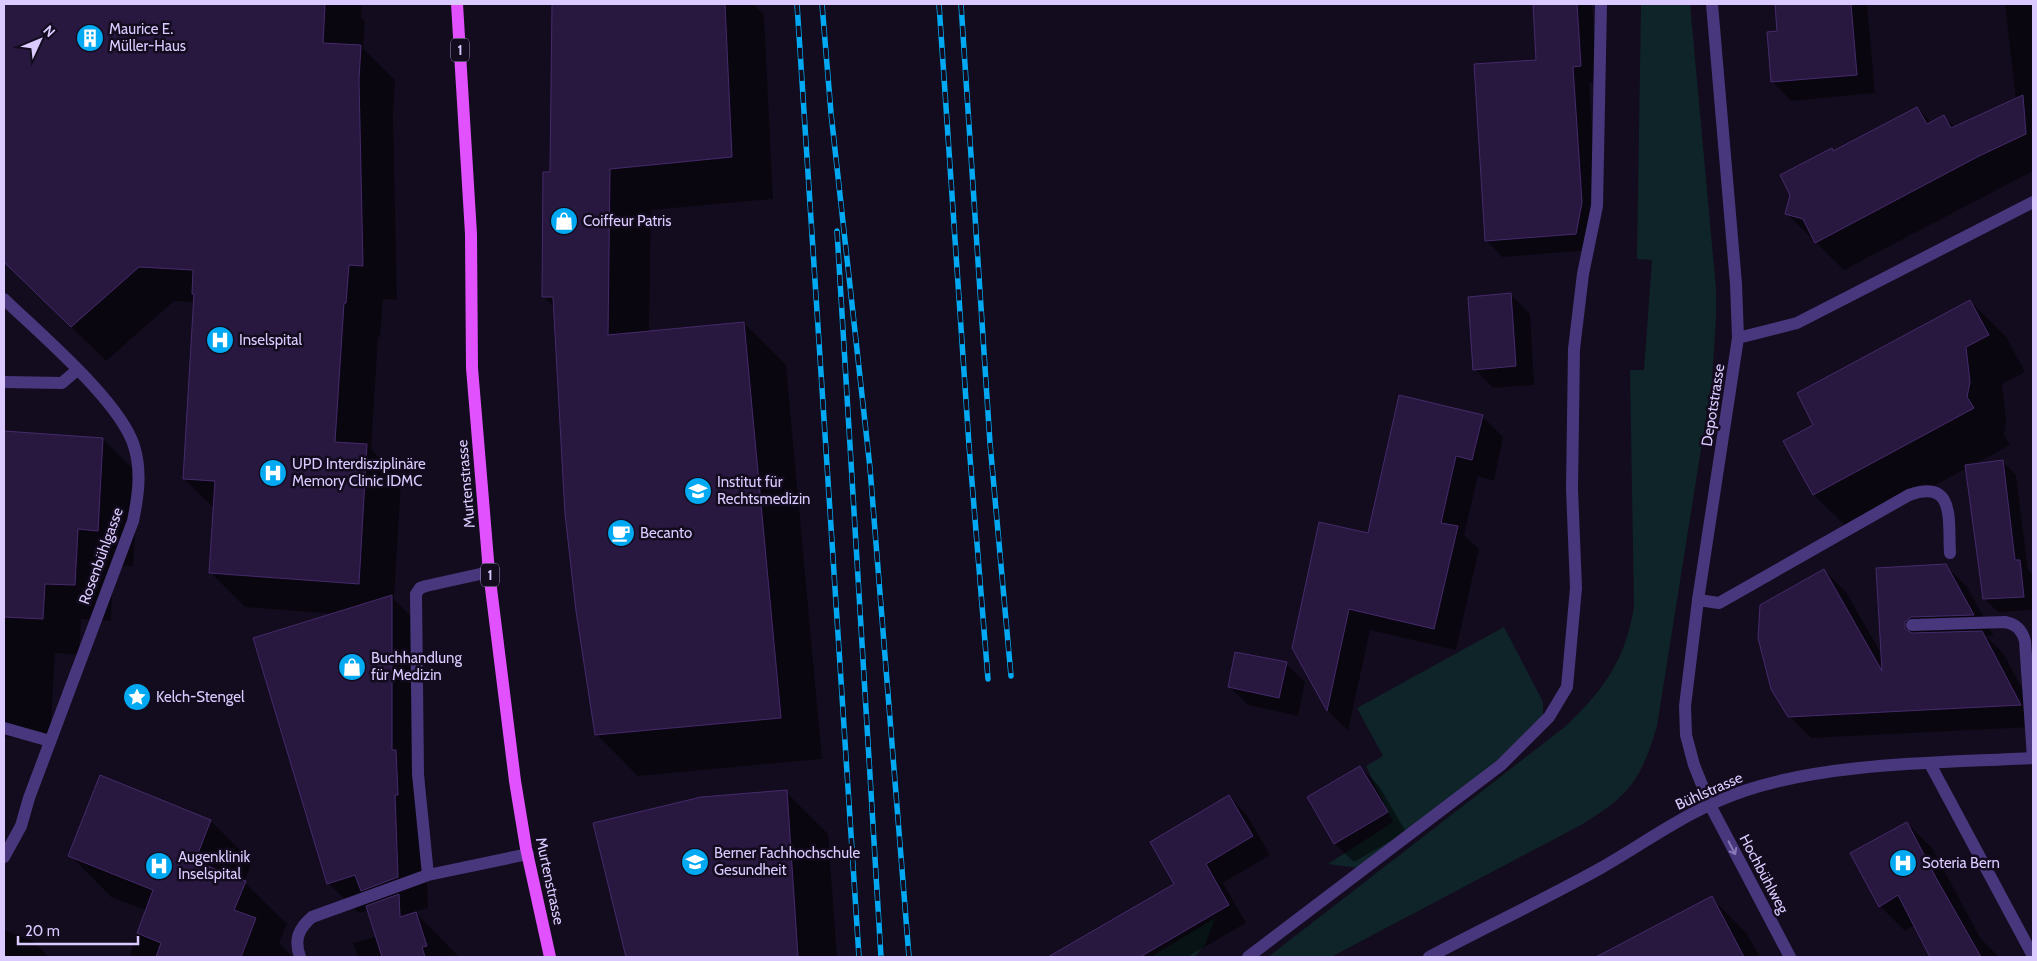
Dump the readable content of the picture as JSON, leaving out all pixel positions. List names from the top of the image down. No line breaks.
{"streets":{"main road":["1","Murtenstrasse"],"street":["Depotstrasse","Rosenbühlgasse","Bühlstrasse","Hochbühlweg"]},"crossings":[["Depotstrasse","Bühlstrasse"],["Depotstrasse","Hochbühlweg"],["Bühlstrasse","Hochbühlweg"]],"one_way":["Hochbühlweg"],"places":{"building":["Maurice E. Müller-Haus"],"shop":["Coiffeur Patris","Buchhandlung für Medizin"],"hospital":["Inselspital","UPD Interdisziplinäre Memory Clinic IDMC","Soteria Bern","Augenklinik Inselspital"],"school or university":["Institut für Rechtsmedizin","Berner Fachhochschule Gesundheit"],"cafe":["Becanto"],"place":["Kelch-Stengel"]},"scale_bar":"20 m","north":"top right"}
